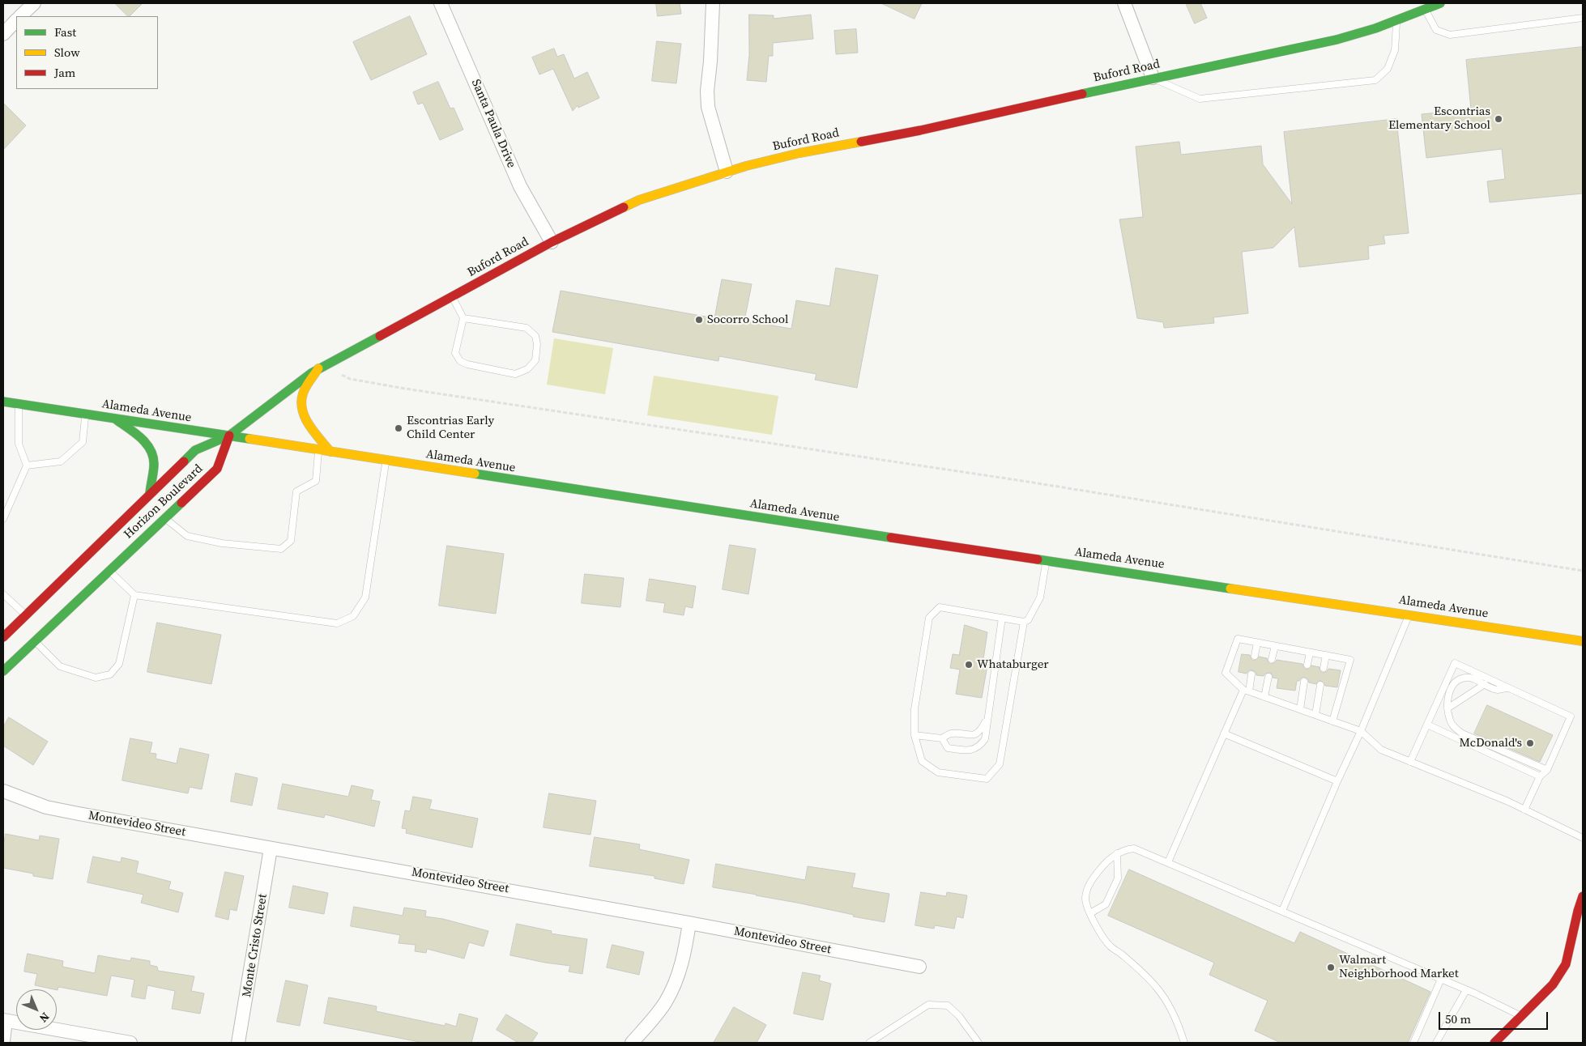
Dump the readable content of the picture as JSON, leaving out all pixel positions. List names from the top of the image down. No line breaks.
{"streets":{"main road":["Buford Road","Alameda Avenue","Horizon Boulevard"],"street":["Santa Paula Drive","Montevideo Street","Monte Cristo Street"]},"crossings":[["Buford Road","Santa Paula Drive"],["Buford Road","Alameda Avenue"],["Buford Road","Horizon Boulevard"],["Alameda Avenue","Horizon Boulevard"],["Montevideo Street","Monte Cristo Street"]],"places":["Escontrias Elementary School","Socorro School","Escontrias Early Child Center","Whataburger","McDonald's","Walmart Neighborhood Market"],"legend":["Fast","Slow","Jam"],"scale_bar":"50 m","north":"bottom right"}
